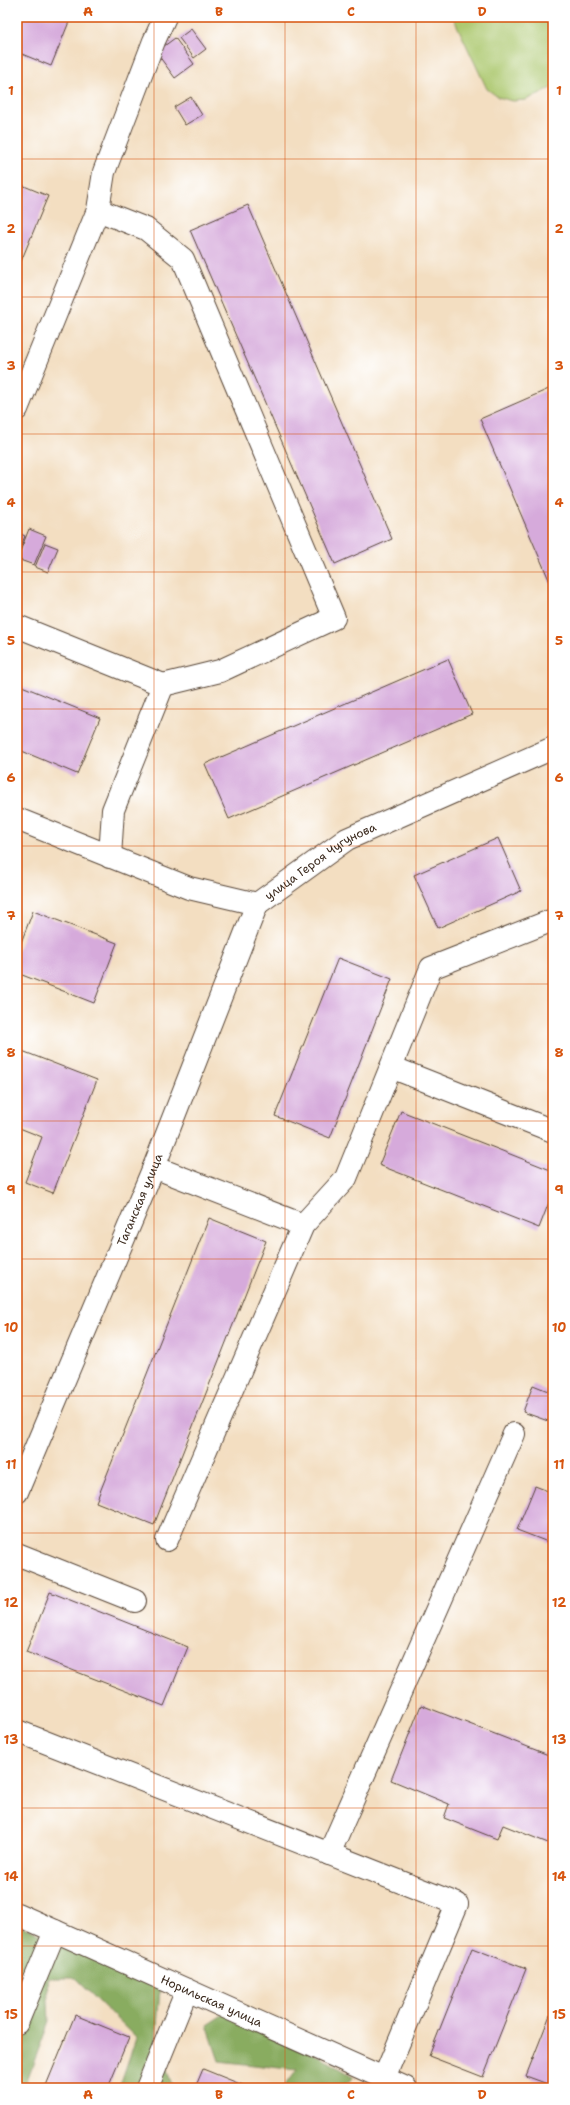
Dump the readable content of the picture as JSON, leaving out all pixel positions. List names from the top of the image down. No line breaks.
{"streets":{"street":["улица Героя Чугунова","Таганская улица","Норильская улица"]},"crossings":[["улица Героя Чугунова","Таганская улица"]],"grid":{"columns":["A","B","C","D"],"rows":["1","2","3","4","5","6","7","8","9","10","11","12","13","14","15"]}}
